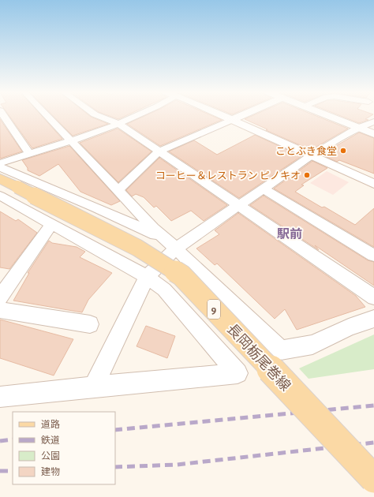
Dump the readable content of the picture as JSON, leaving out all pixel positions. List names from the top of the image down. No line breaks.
{"streets":{"main road":["9","長岡栃尾巻線"]},"districts":["駅前"],"places":["ことぶき食堂","コーヒー＆レストラン ピノキオ"],"legend":["道路","鉄道","公園","建物"]}
